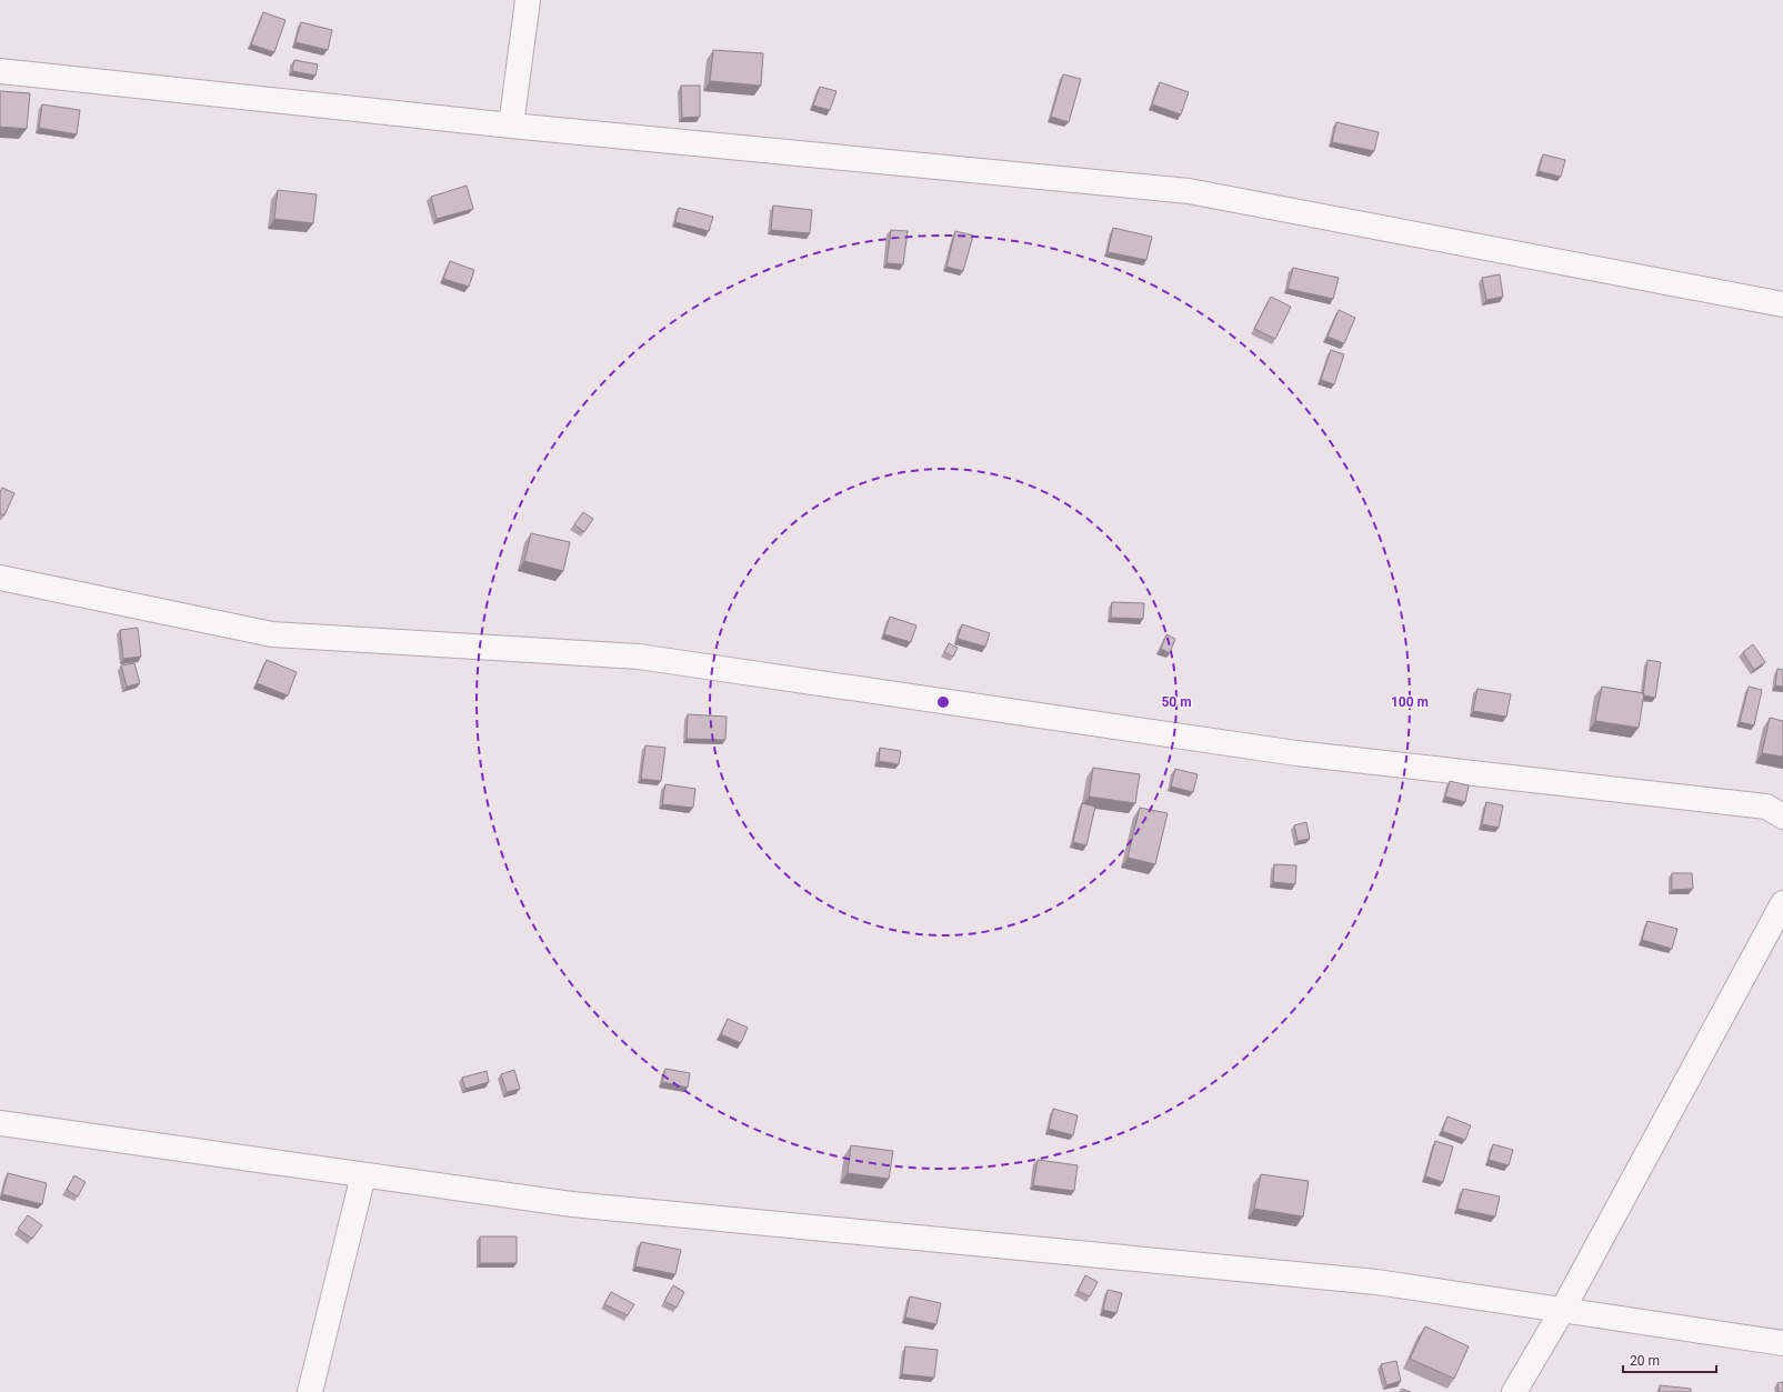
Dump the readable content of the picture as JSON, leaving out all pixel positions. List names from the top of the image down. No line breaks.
{"scale_bar":"20 m","rings":["50 m","100 m"]}
